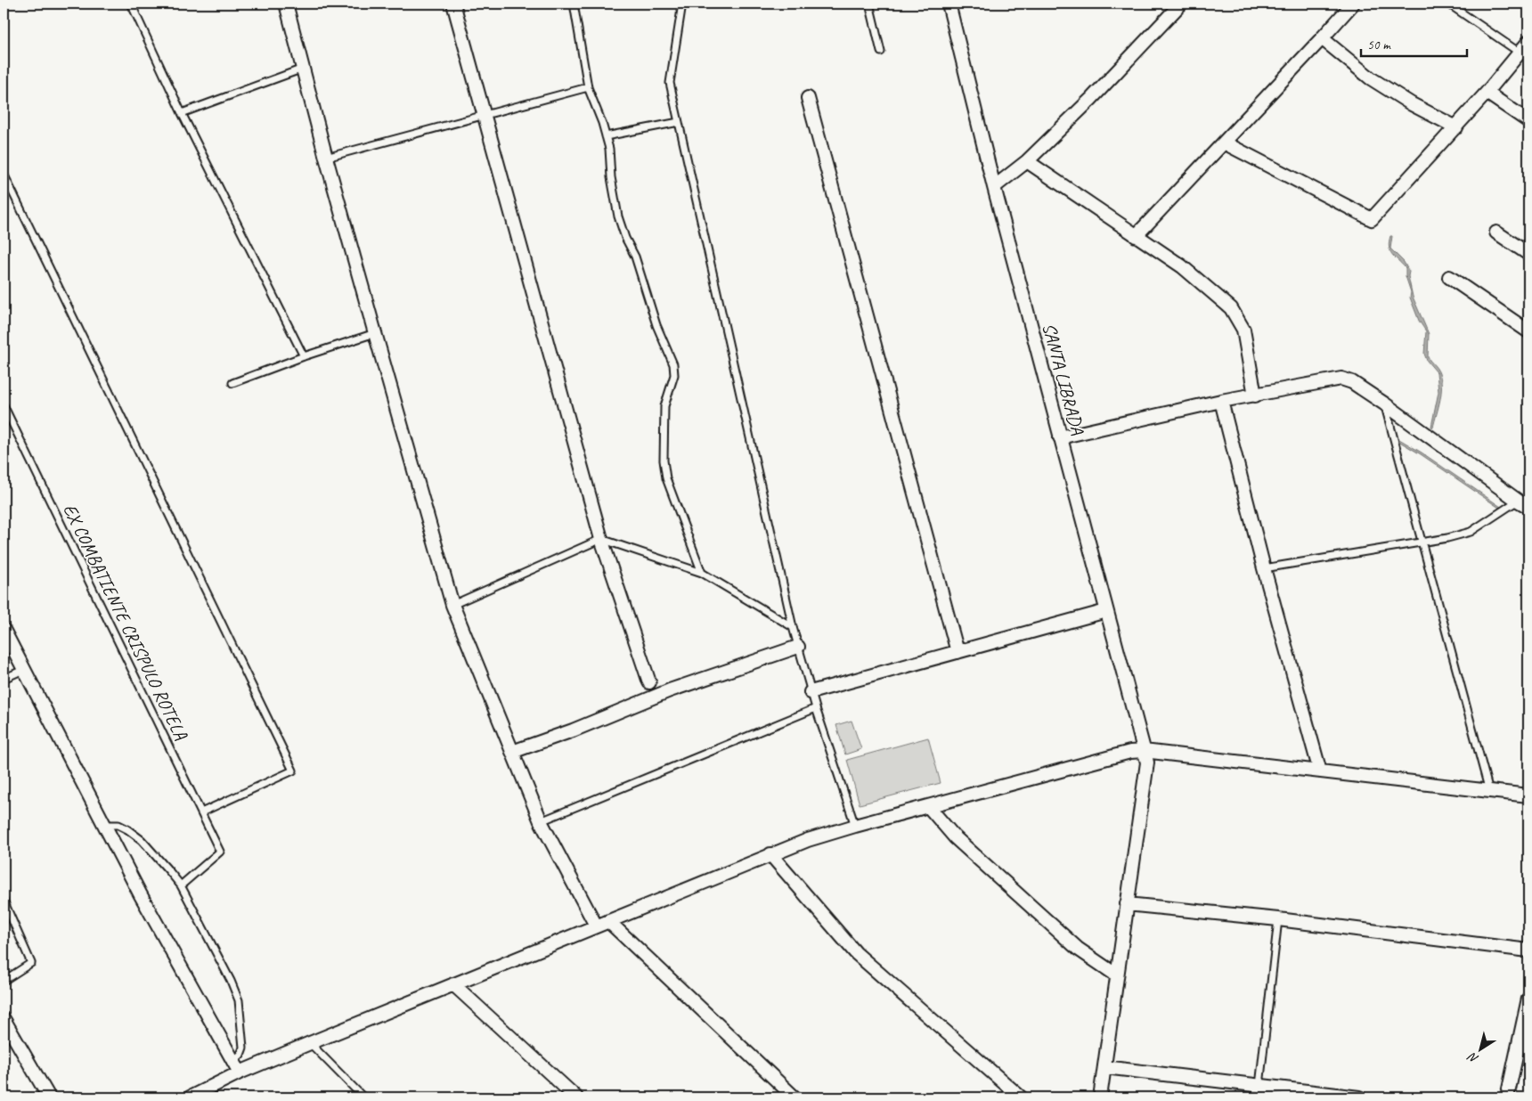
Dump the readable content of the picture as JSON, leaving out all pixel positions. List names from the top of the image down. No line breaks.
{"streets":{"street":["SANTA LIBRADA"],"lane":["EX COMBATIENTE CRISPULO ROTELA"]},"scale_bar":"50 m","north":"bottom left"}
